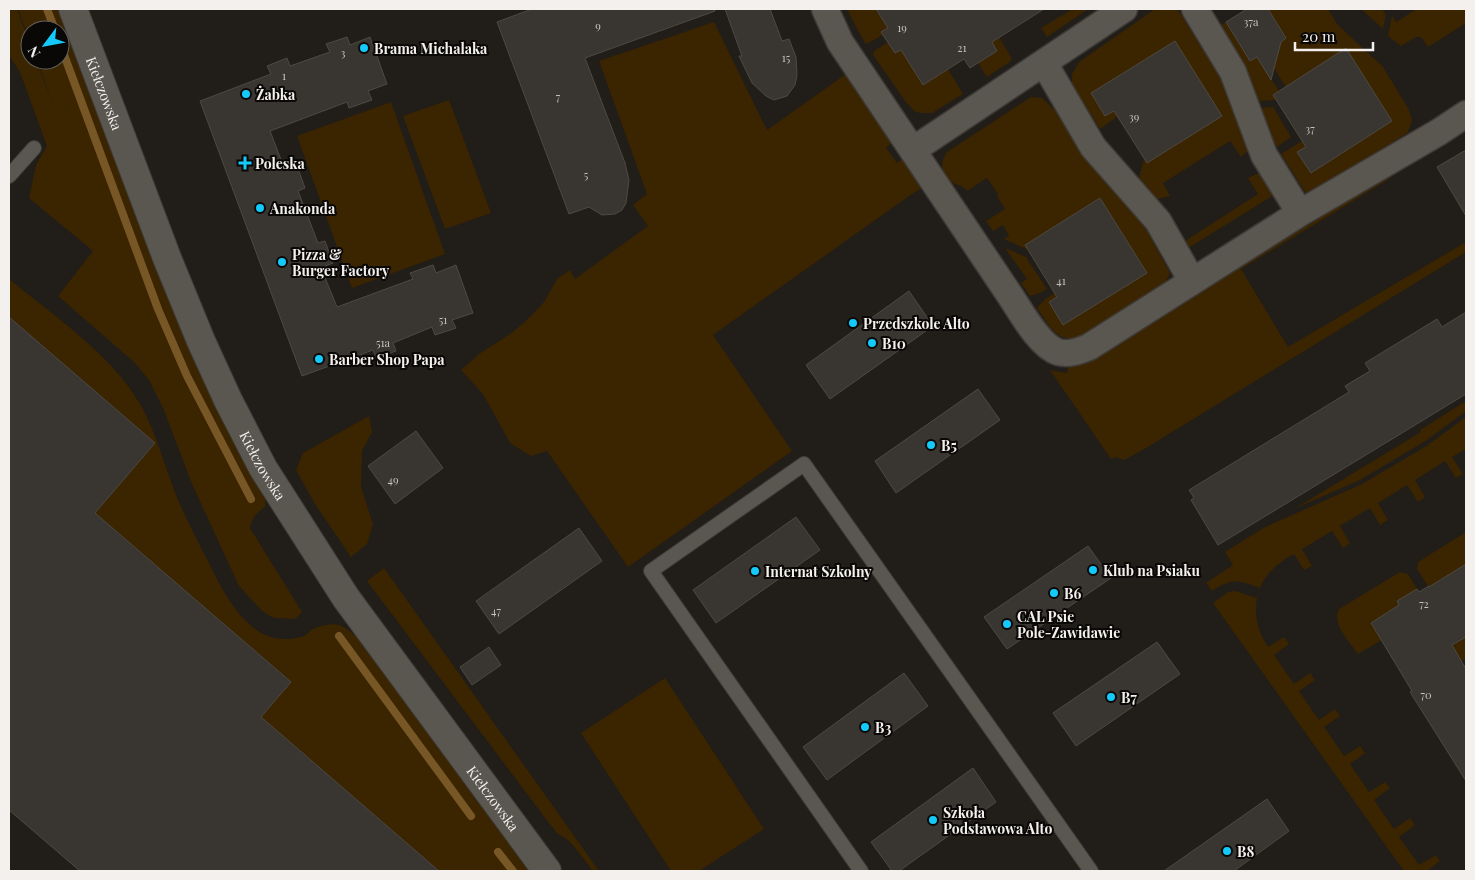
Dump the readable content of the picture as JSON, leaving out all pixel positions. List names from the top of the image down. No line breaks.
{"streets":{"street":["Kiełczowska"]},"places":{"other":["Brama Michalaka","Żabka","Anakonda","Pizza & Burger Factory","Przedszkole Alto","B10","Barber Shop Papa","B5","Klub na Psiaku","Internat Szkolny","B6","CAL Psie Pole-Zawidawie","B7","B3","Szkoła Podstawowa Alto","B8"],"health":["Poleska"]},"house_numbers":["37a","9","19","21","3","15","1","7","39","37","5","41","51","51a","49","72","47","70"],"scale_bar":"20 m","north":"bottom left"}
